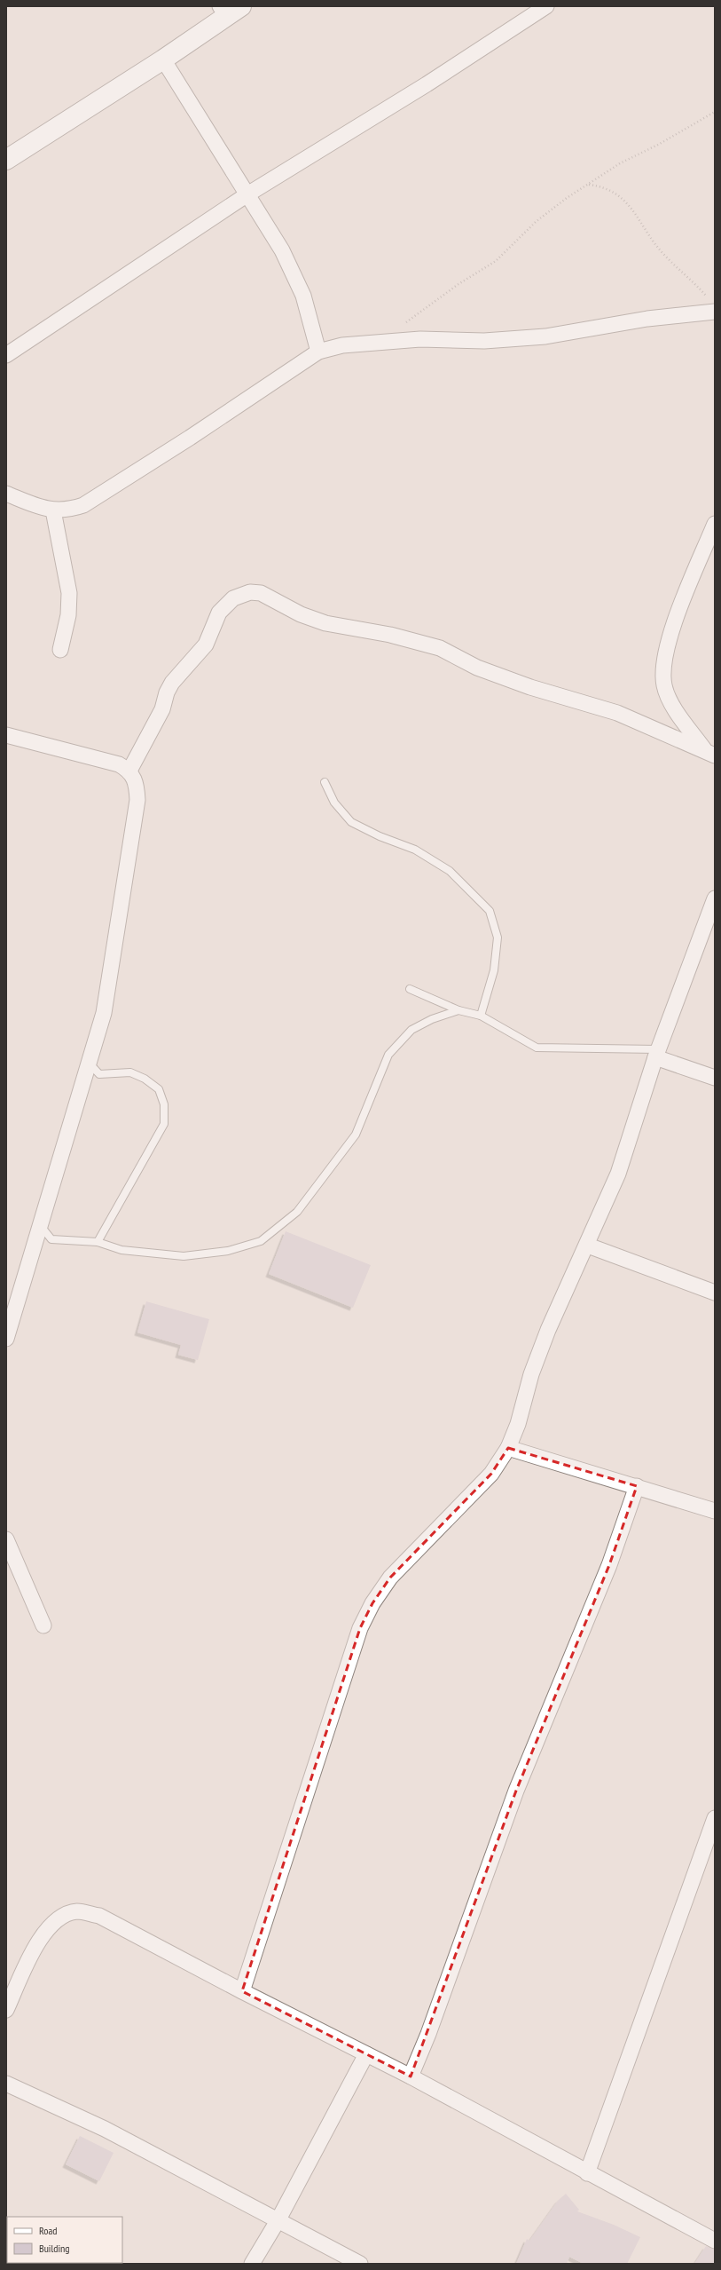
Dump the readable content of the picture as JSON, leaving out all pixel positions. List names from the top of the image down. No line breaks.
{"legend":["Road","Building"]}
